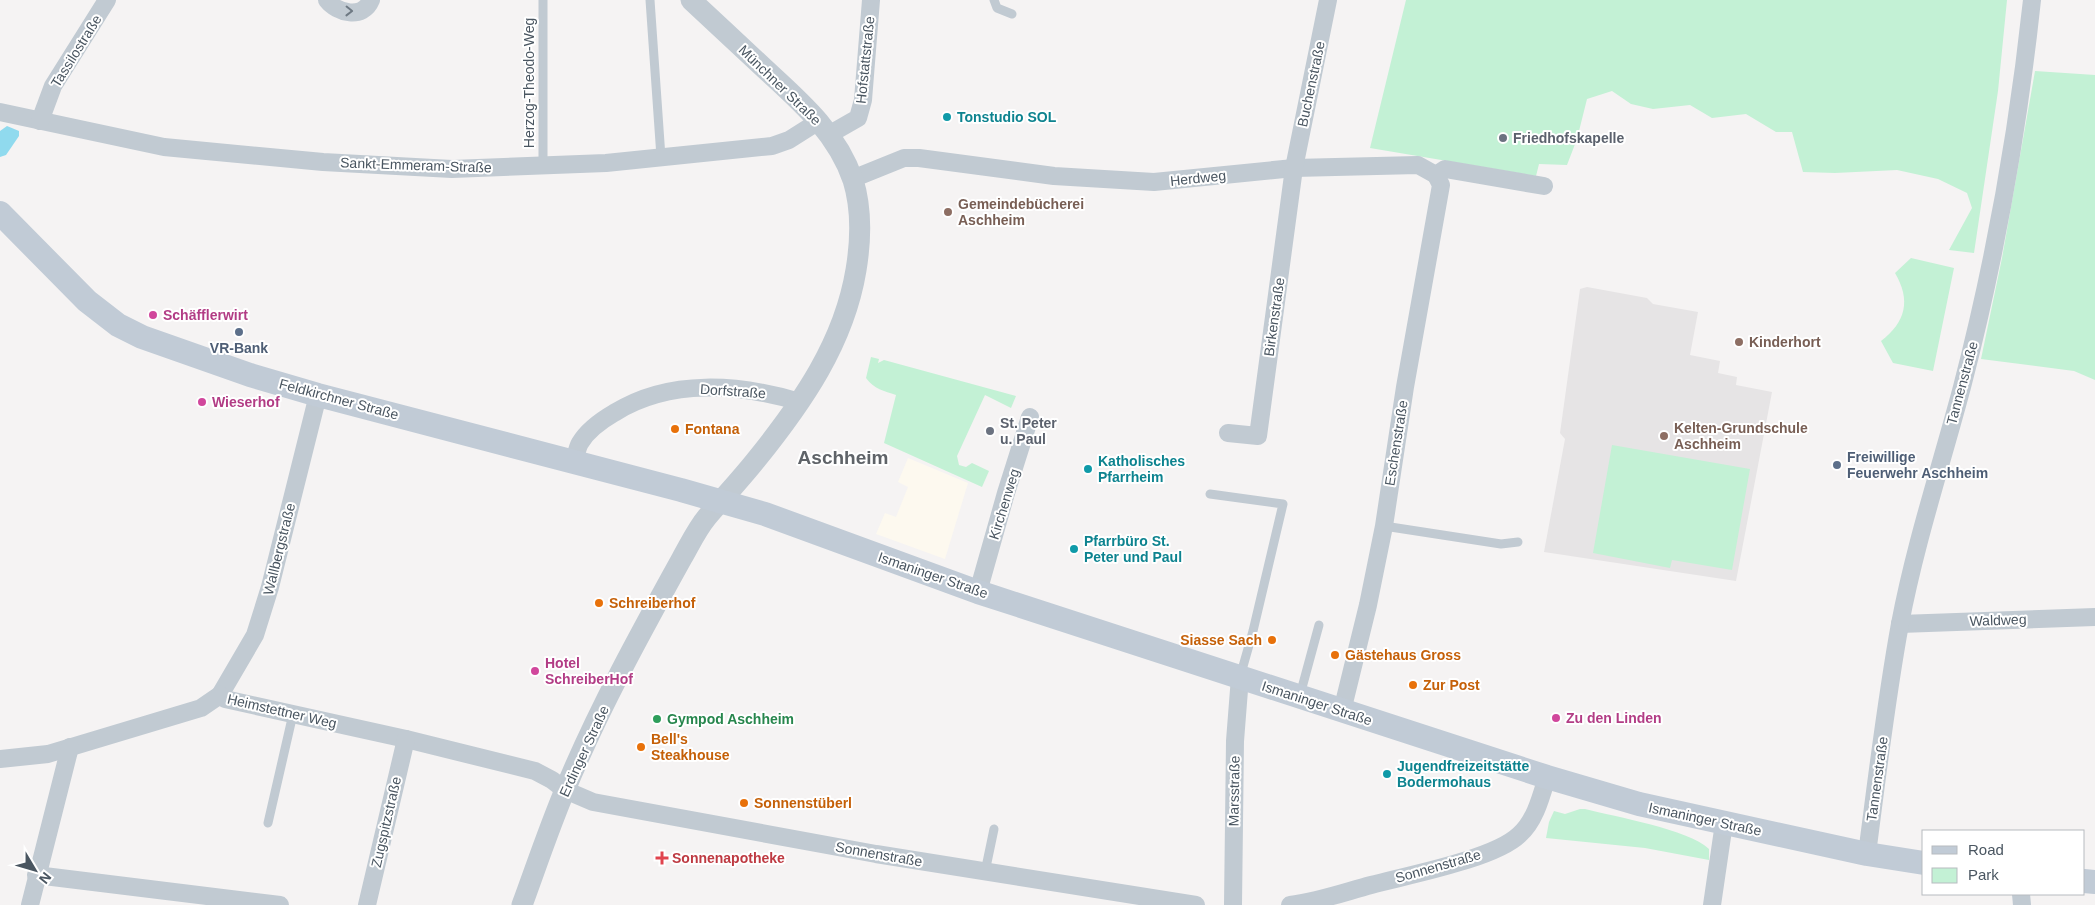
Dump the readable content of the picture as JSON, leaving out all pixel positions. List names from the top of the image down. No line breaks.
{"streets":{"main road":["Feldkirchner Straße","Ismaninger Straße"],"street":["Tassilostraße","Hofstattstraße","Buchenstraße","Münchner Straße","Sankt-Emmeram-Straße","Herdweg","Birkenstraße","Tannenstraße","Dorfstraße","Eschenstraße","Kirchenweg","Wallbergstraße","Waldweg","Heimstettner Weg","Erdinger Straße","Marsstraße","Zugspitzstraße","Sonnenstraße"],"lane":["Herzog-Theodo-Weg"]},"crossings":[["Tassilostraße","Sankt-Emmeram-Straße"],["Hofstattstraße","Münchner Straße"],["Hofstattstraße","Sankt-Emmeram-Straße"],["Herzog-Theodo-Weg","Sankt-Emmeram-Straße"],["Buchenstraße","Herdweg"],["Buchenstraße","Birkenstraße"],["Münchner Straße","Sankt-Emmeram-Straße"],["Münchner Straße","Herdweg"],["Münchner Straße","Dorfstraße"],["Münchner Straße","Feldkirchner Straße"],["Münchner Straße","Ismaninger Straße"],["Münchner Straße","Erdinger Straße"],["Herdweg","Birkenstraße"],["Herdweg","Eschenstraße"],["Tannenstraße","Ismaninger Straße"],["Tannenstraße","Waldweg"],["Dorfstraße","Feldkirchner Straße"],["Feldkirchner Straße","Wallbergstraße"],["Feldkirchner Straße","Ismaninger Straße"],["Feldkirchner Straße","Erdinger Straße"],["Eschenstraße","Ismaninger Straße"],["Kirchenweg","Ismaninger Straße"],["Wallbergstraße","Heimstettner Weg"],["Ismaninger Straße","Erdinger Straße"],["Ismaninger Straße","Marsstraße"],["Ismaninger Straße","Sonnenstraße"],["Heimstettner Weg","Erdinger Straße"],["Heimstettner Weg","Zugspitzstraße"],["Heimstettner Weg","Sonnenstraße"],["Erdinger Straße","Sonnenstraße"]],"districts":["Aschheim"],"places":{"other":["Tonstudio SOL","Friedhofskapelle","Gemeindebücherei Aschheim","Schäfflerwirt","VR-Bank","Kinderhort","Wieserhof","Fontana","St. Peter u. Paul","Kelten-Grundschule Aschheim","Freiwillige Feuerwehr Aschheim","Katholisches Pfarrheim","Pfarrbüro St. Peter und Paul","Schreiberhof","Siasse Sach","Gästehaus Gross","Hotel SchreiberHof","Zur Post","Zu den Linden","Gympod Aschheim","Bell's Steakhouse","Jugendfreizeitstätte Bodermohaus","Sonnenstüberl"],"health":["Sonnenapotheke"]},"legend":["Road","Park"],"north":"bottom right"}
